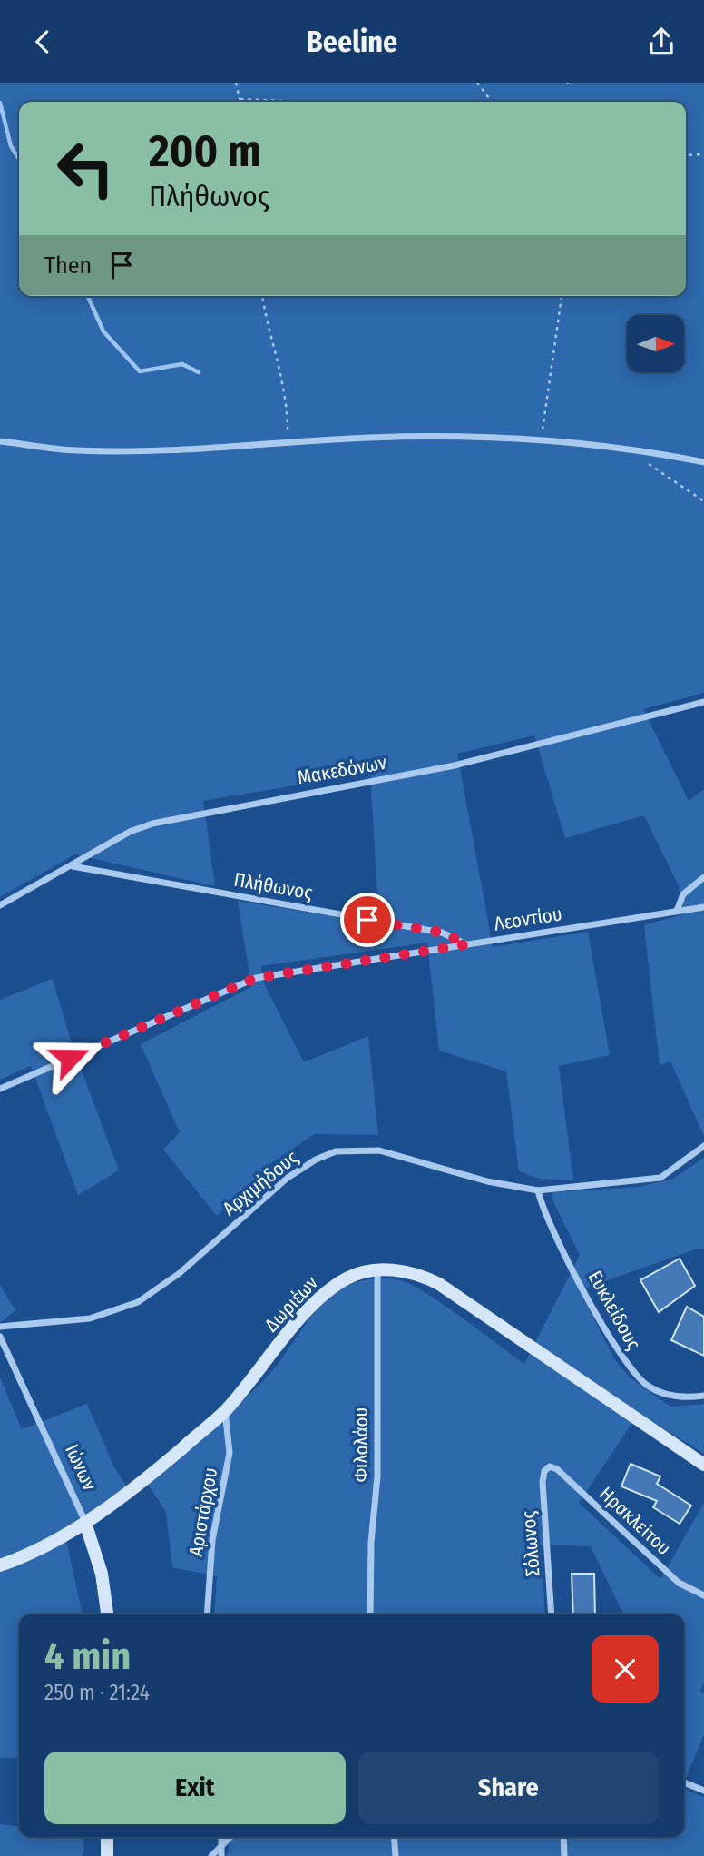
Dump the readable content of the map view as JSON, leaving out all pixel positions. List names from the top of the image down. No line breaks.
{"streets":{"street":["Μακεδόνων","Πλήθωνος","Λεοντίου","Αρχιμήδους","Δωριέων","Ευκλείδους","Φιλολάου","Ιώνων","Αριστάρχου","Ηρακλείτου","Σόλωνος"]},"crossings":[["Μακεδόνων","Πλήθωνος"],["Πλήθωνος","Λεοντίου"],["Αρχιμήδους","Ευκλείδους"],["Δωριέων","Φιλολάου"],["Δωριέων","Ιώνων"],["Δωριέων","Αριστάρχου"],["Ηρακλείτου","Σόλωνος"]],"north":"right","page":{"header":"Beeline","turn":["200 m","Πλήθωνος"],"then":"Then","heading":["4 min","250 m · 21:24"],"buttons":["Exit","Share"]}}
